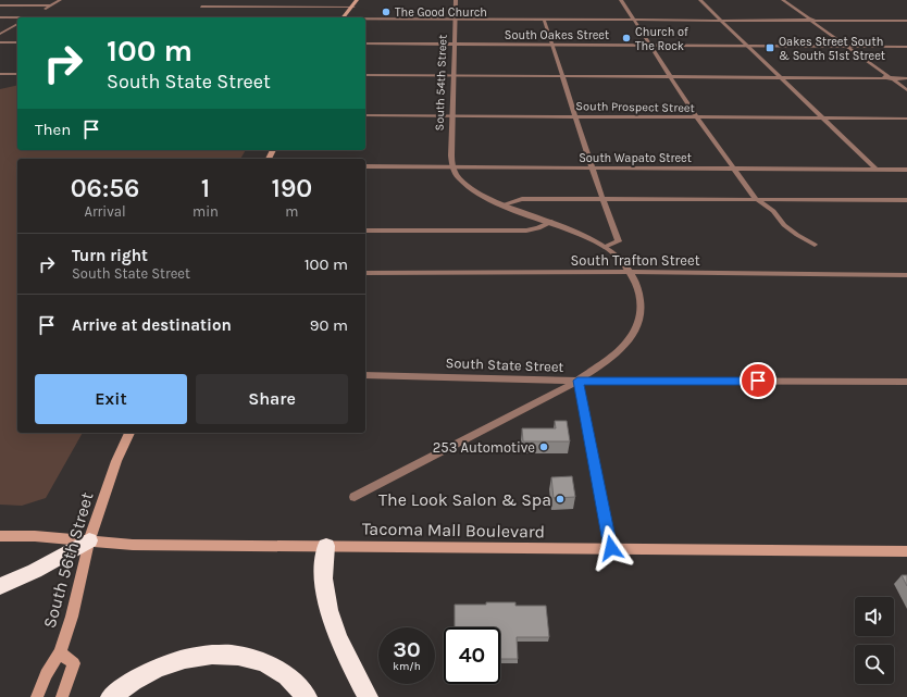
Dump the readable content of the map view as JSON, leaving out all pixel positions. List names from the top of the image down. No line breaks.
{"streets":{"main road":["Tacoma Mall Boulevard","South 56th Street"],"street":["South Oakes Street","South 54th Street","South Prospect Street","South Wapato Street","South Trafton Street","South State Street"]},"crossings":[["South Oakes Street","South 54th Street"],["South 54th Street","South Prospect Street"],["South 54th Street","South Wapato Street"],["Tacoma Mall Boulevard","South 56th Street"]],"places":{"other":["The Good Church","Church of The Rock","253 Automotive","The Look Salon & Spa"],"transit":["Oakes Street South & South 51st Street"]},"page":{"turn":["100 m","South State Street"],"then":"Then","eta":["06:56","Arrival","1","min","190","m"],"list":[{"name":"Turn right","note":"South State Street","value":"100 m"},{"name":"Arrive at destination","value":"90 m"}],"buttons":["Exit","Share"],"speed":"30 km/h","limit":"40"}}
